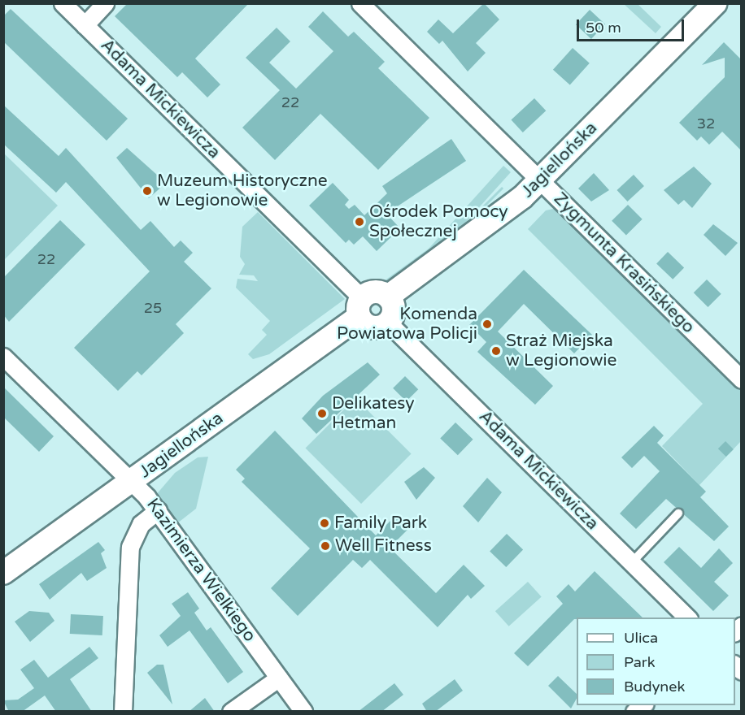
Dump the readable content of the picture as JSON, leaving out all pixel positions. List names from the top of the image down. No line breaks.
{"streets":{"street":["Adama Mickiewicza","Jagiellońska","Zygmunta Krasińskiego","Kazimierza Wielkiego"]},"crossings":[["Adama Mickiewicza","Jagiellońska"],["Jagiellońska","Zygmunta Krasińskiego"],["Jagiellońska","Kazimierza Wielkiego"]],"places":["Muzeum Historyczne w Legionowie","Ośrodek Pomocy Społecznej","Komenda Powiatowa Policji","Straż Miejska w Legionowie","Delikatesy Hetman","Family Park","Well Fitness"],"house_numbers":["22","32","22","25"],"legend":["Ulica","Park","Budynek"],"scale_bar":"50 m"}
